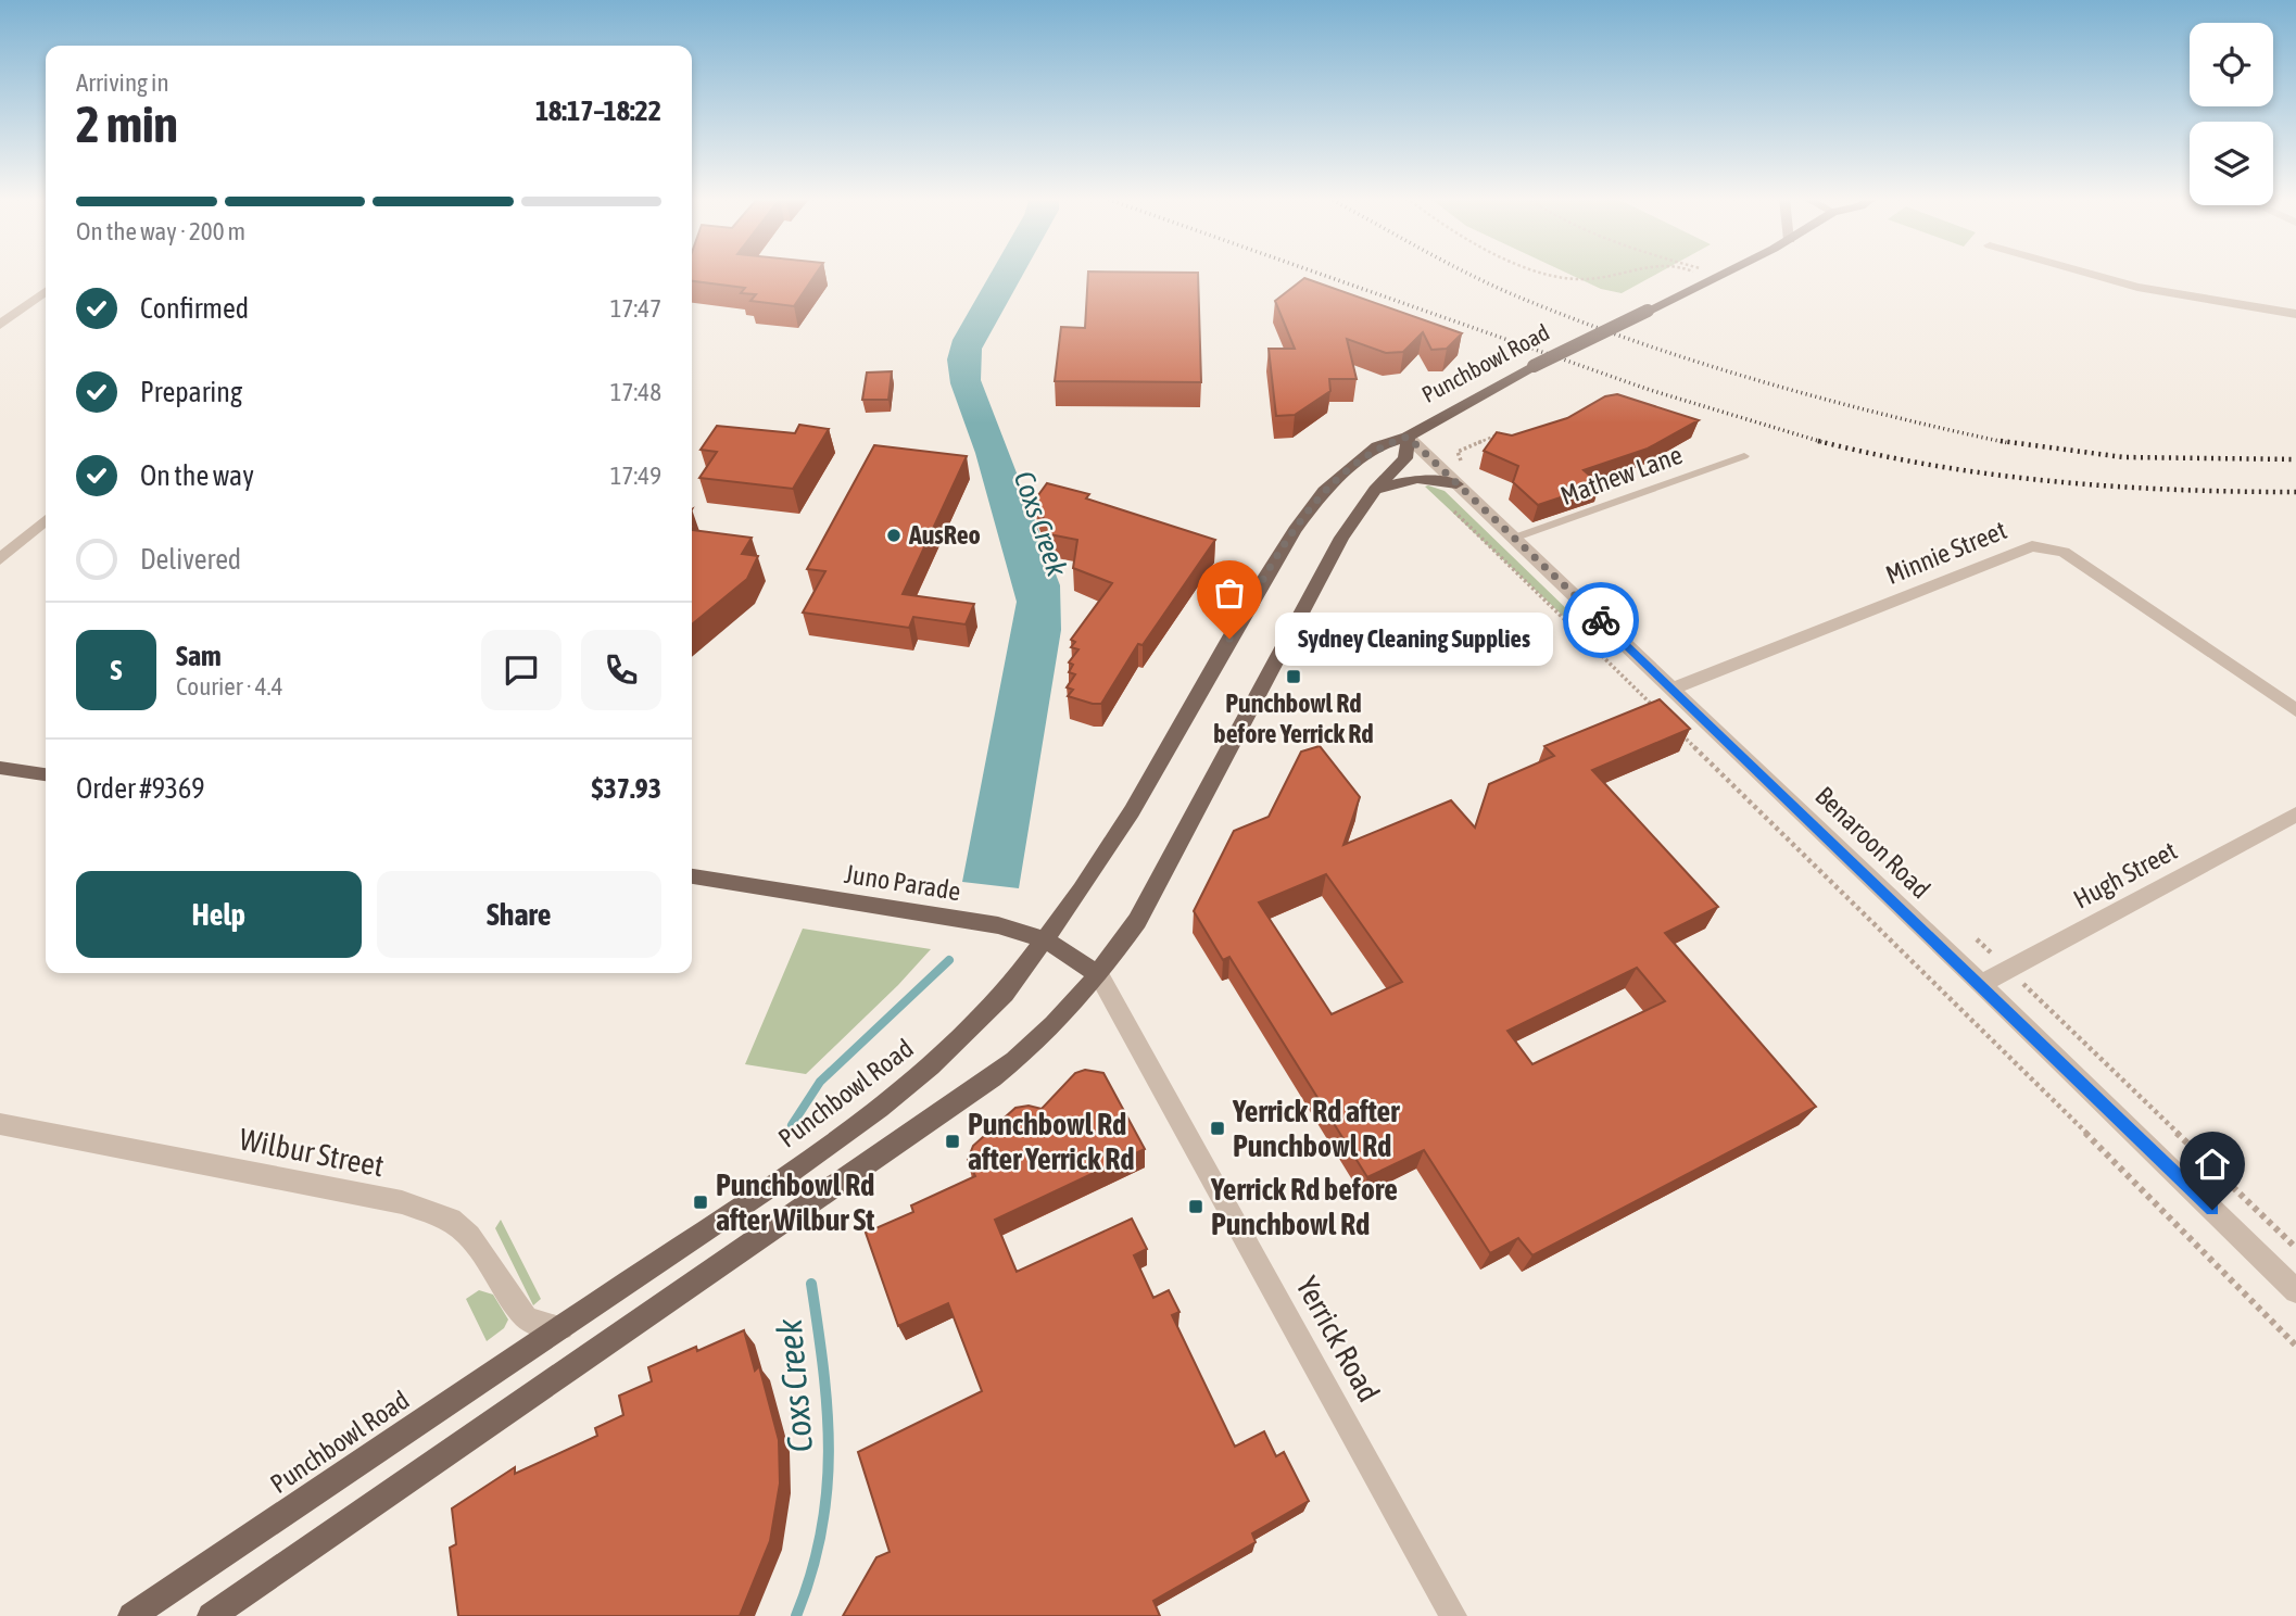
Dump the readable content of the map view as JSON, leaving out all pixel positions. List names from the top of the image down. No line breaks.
{"streets":{"main road":["Punchbowl Road","Juno Parade"],"street":["Minnie Street","Benaroon Road","Hugh Street","Wilbur Street","Yerrick Road"],"lane":["Mathew Lane"]},"crossings":[["Punchbowl Road","Benaroon Road"],["Punchbowl Road","Juno Parade"],["Punchbowl Road","Wilbur Street"],["Punchbowl Road","Yerrick Road"],["Mathew Lane","Benaroon Road"],["Minnie Street","Benaroon Road"],["Benaroon Road","Hugh Street"],["Juno Parade","Yerrick Road"]],"water":["Coxs Creek"],"places":{"other":["AusReo","Sydney Cleaning Supplies"],"transit":["Punchbowl Rd before Yerrick Rd","Yerrick Rd after Punchbowl Rd","Punchbowl Rd after Yerrick Rd","Punchbowl Rd after Wilbur St","Yerrick Rd before Punchbowl Rd"]},"page":{"heading":["2 min","Arriving in","18:17–18:22"],"panel":["Sam","Courier · 4.4","Order #9369","$37.93"],"bar":"On the way · 200 m","list":[["Confirmed","17:47"],["Preparing","17:48"],["On the way","17:49"],"Delivered"],"bubble":"Sydney Cleaning Supplies","round":"S","buttons":["Help","Share"]}}
